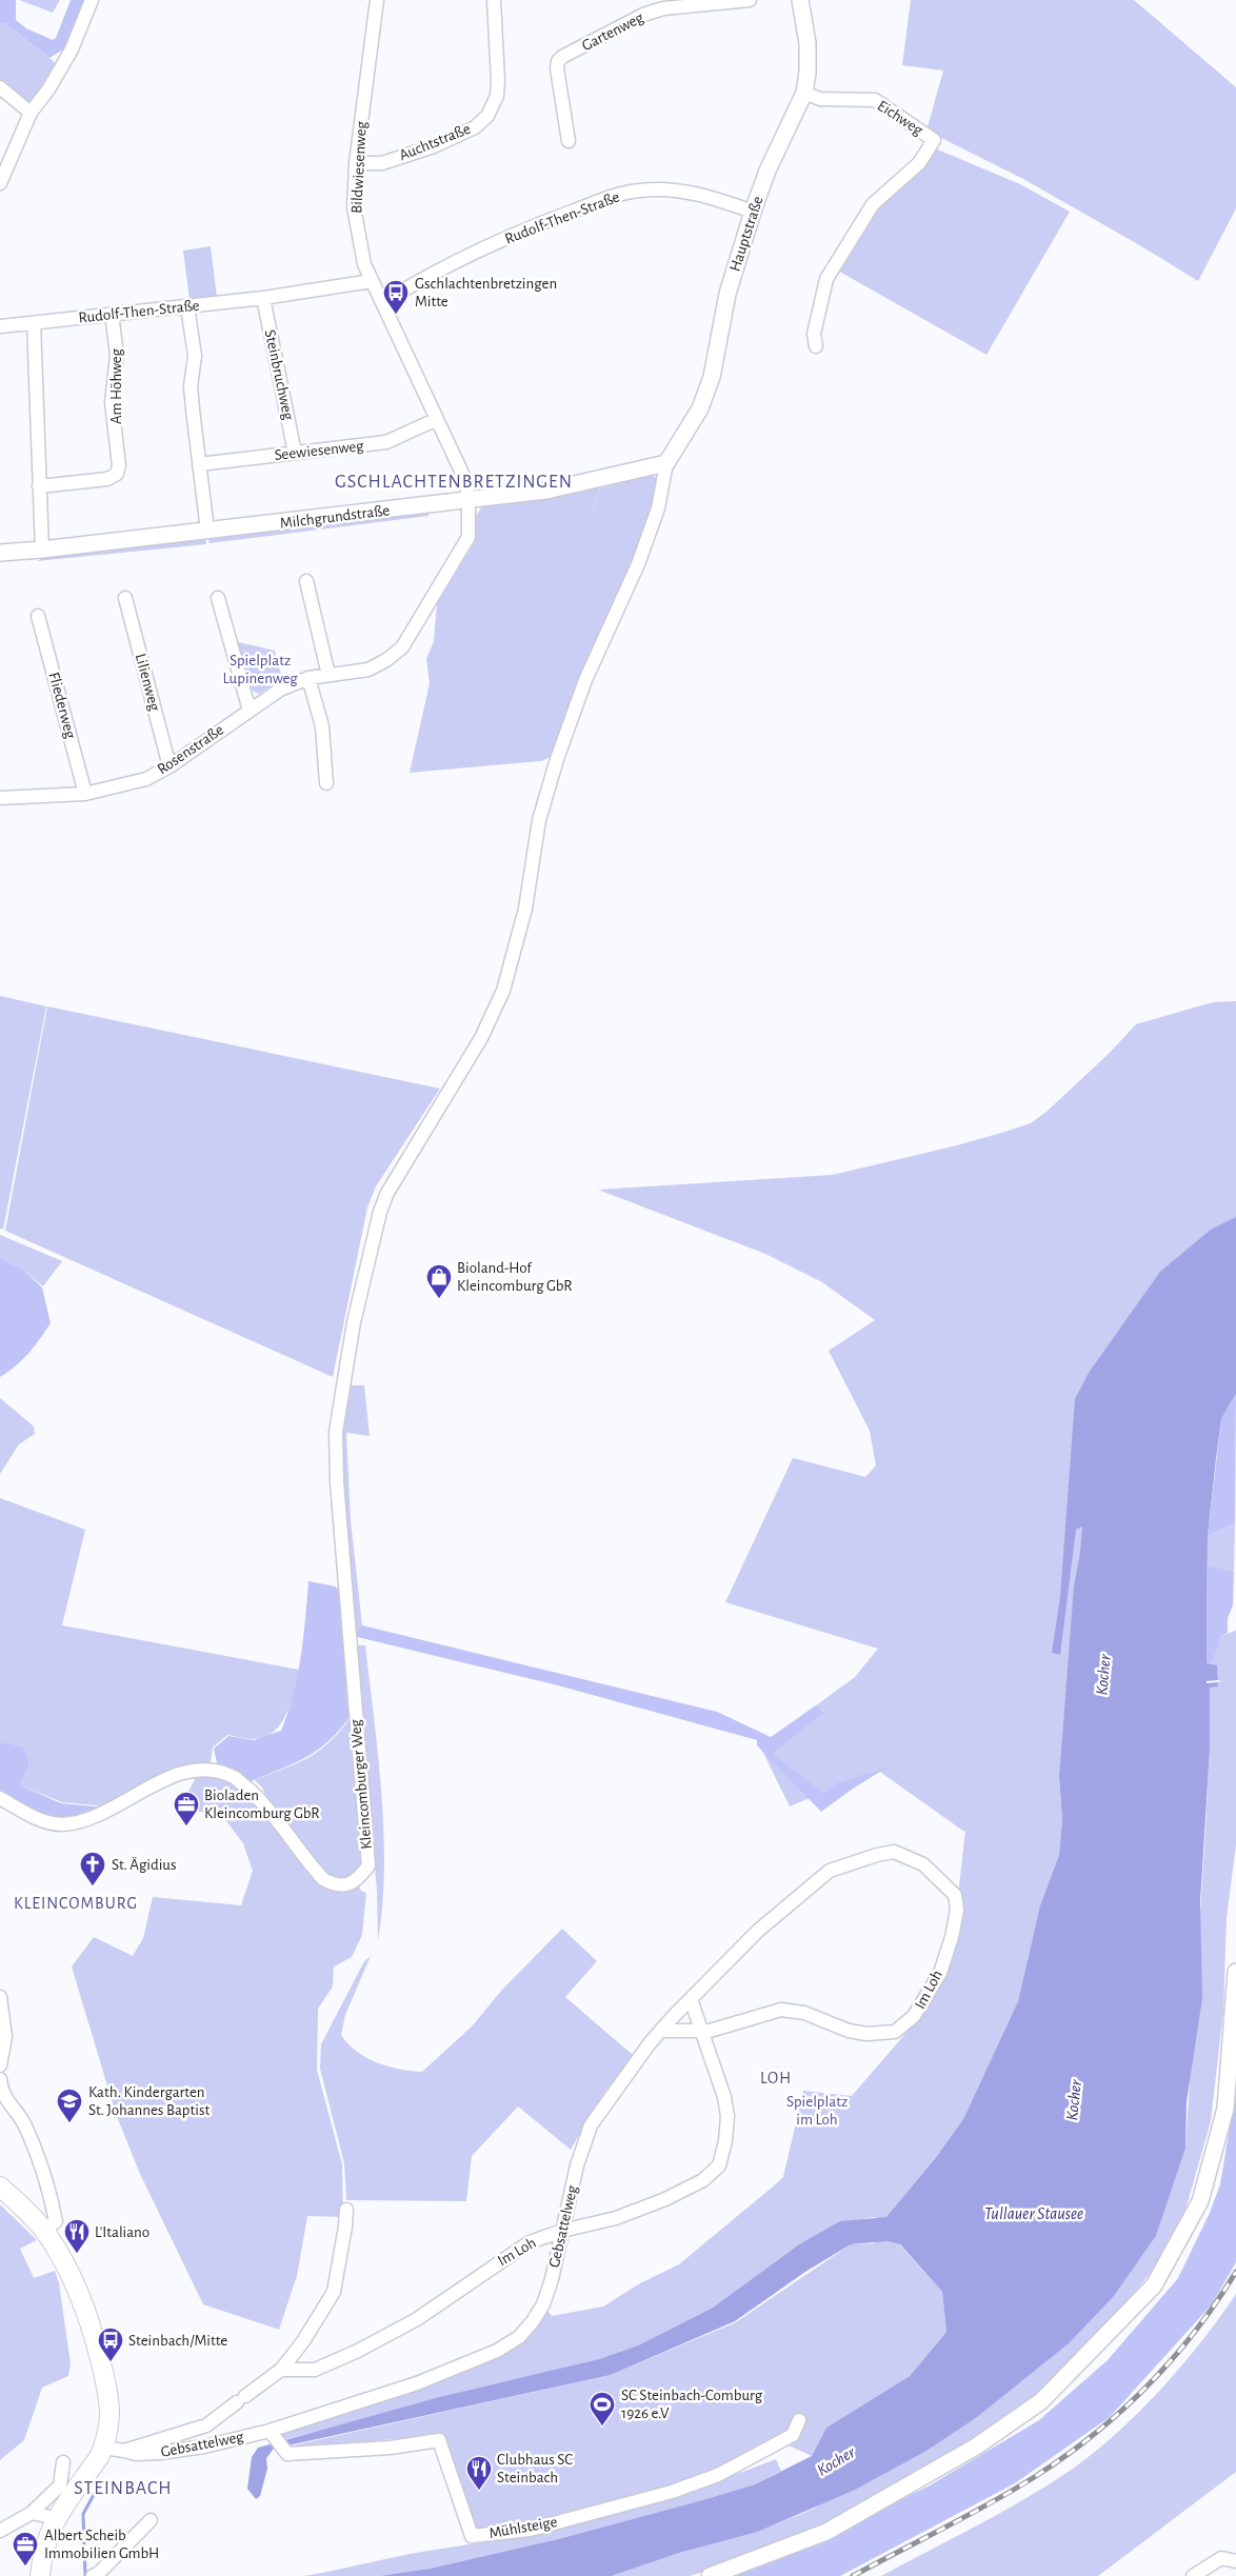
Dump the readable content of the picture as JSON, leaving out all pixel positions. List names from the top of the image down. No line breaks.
{"streets":{"street":["Gartenweg","Eichweg","Auchtstraße","Bildwiesenweg","Rudolf-Then-Straße","Hauptstraße","Steinbruchweg","Am Höhweg","Seewiesenweg","Milchgrundstraße","Lilienweg","Fliederweg","Rosenstraße","Kleincomburger Weg","Im Loh","Gebsattelweg","Mühlsteige"]},"crossings":[["Eichweg","Hauptstraße"],["Auchtstraße","Bildwiesenweg"],["Bildwiesenweg","Rudolf-Then-Straße"],["Bildwiesenweg","Seewiesenweg"],["Bildwiesenweg","Milchgrundstraße"],["Bildwiesenweg","Rosenstraße"],["Rudolf-Then-Straße","Hauptstraße"],["Rudolf-Then-Straße","Steinbruchweg"],["Rudolf-Then-Straße","Am Höhweg"],["Hauptstraße","Milchgrundstraße"],["Hauptstraße","Kleincomburger Weg"],["Steinbruchweg","Seewiesenweg"],["Milchgrundstraße","Rosenstraße"],["Milchgrundstraße","Kleincomburger Weg"],["Lilienweg","Rosenstraße"],["Fliederweg","Rosenstraße"],["Im Loh","Gebsattelweg"],["Gebsattelweg","Mühlsteige"]],"districts":["GSCHLACHTENBRETZINGEN","KLEINCOMBURG","LOH","STEINBACH"],"water":["Kocher","Tullauer Stausee"],"parks":["Spielplatz Lupinenweg","Spielplatz im Loh"],"places":{"bus stop":["Gschlachtenbretzingen Mitte","Steinbach/Mitte"],"shop":["Bioland-Hof Kleincomburg GbR"],"office":["Bioladen Kleincomburg GbR","Albert Scheib Immobilien GmbH"],"church":["St. Ägidius"],"school or university":["Kath. Kindergarten St. Johannes Baptist"],"restaurant":["L'Italiano","Clubhaus SC Steinbach"],"sports":["SC Steinbach-Comburg 1926 e.V"]}}
